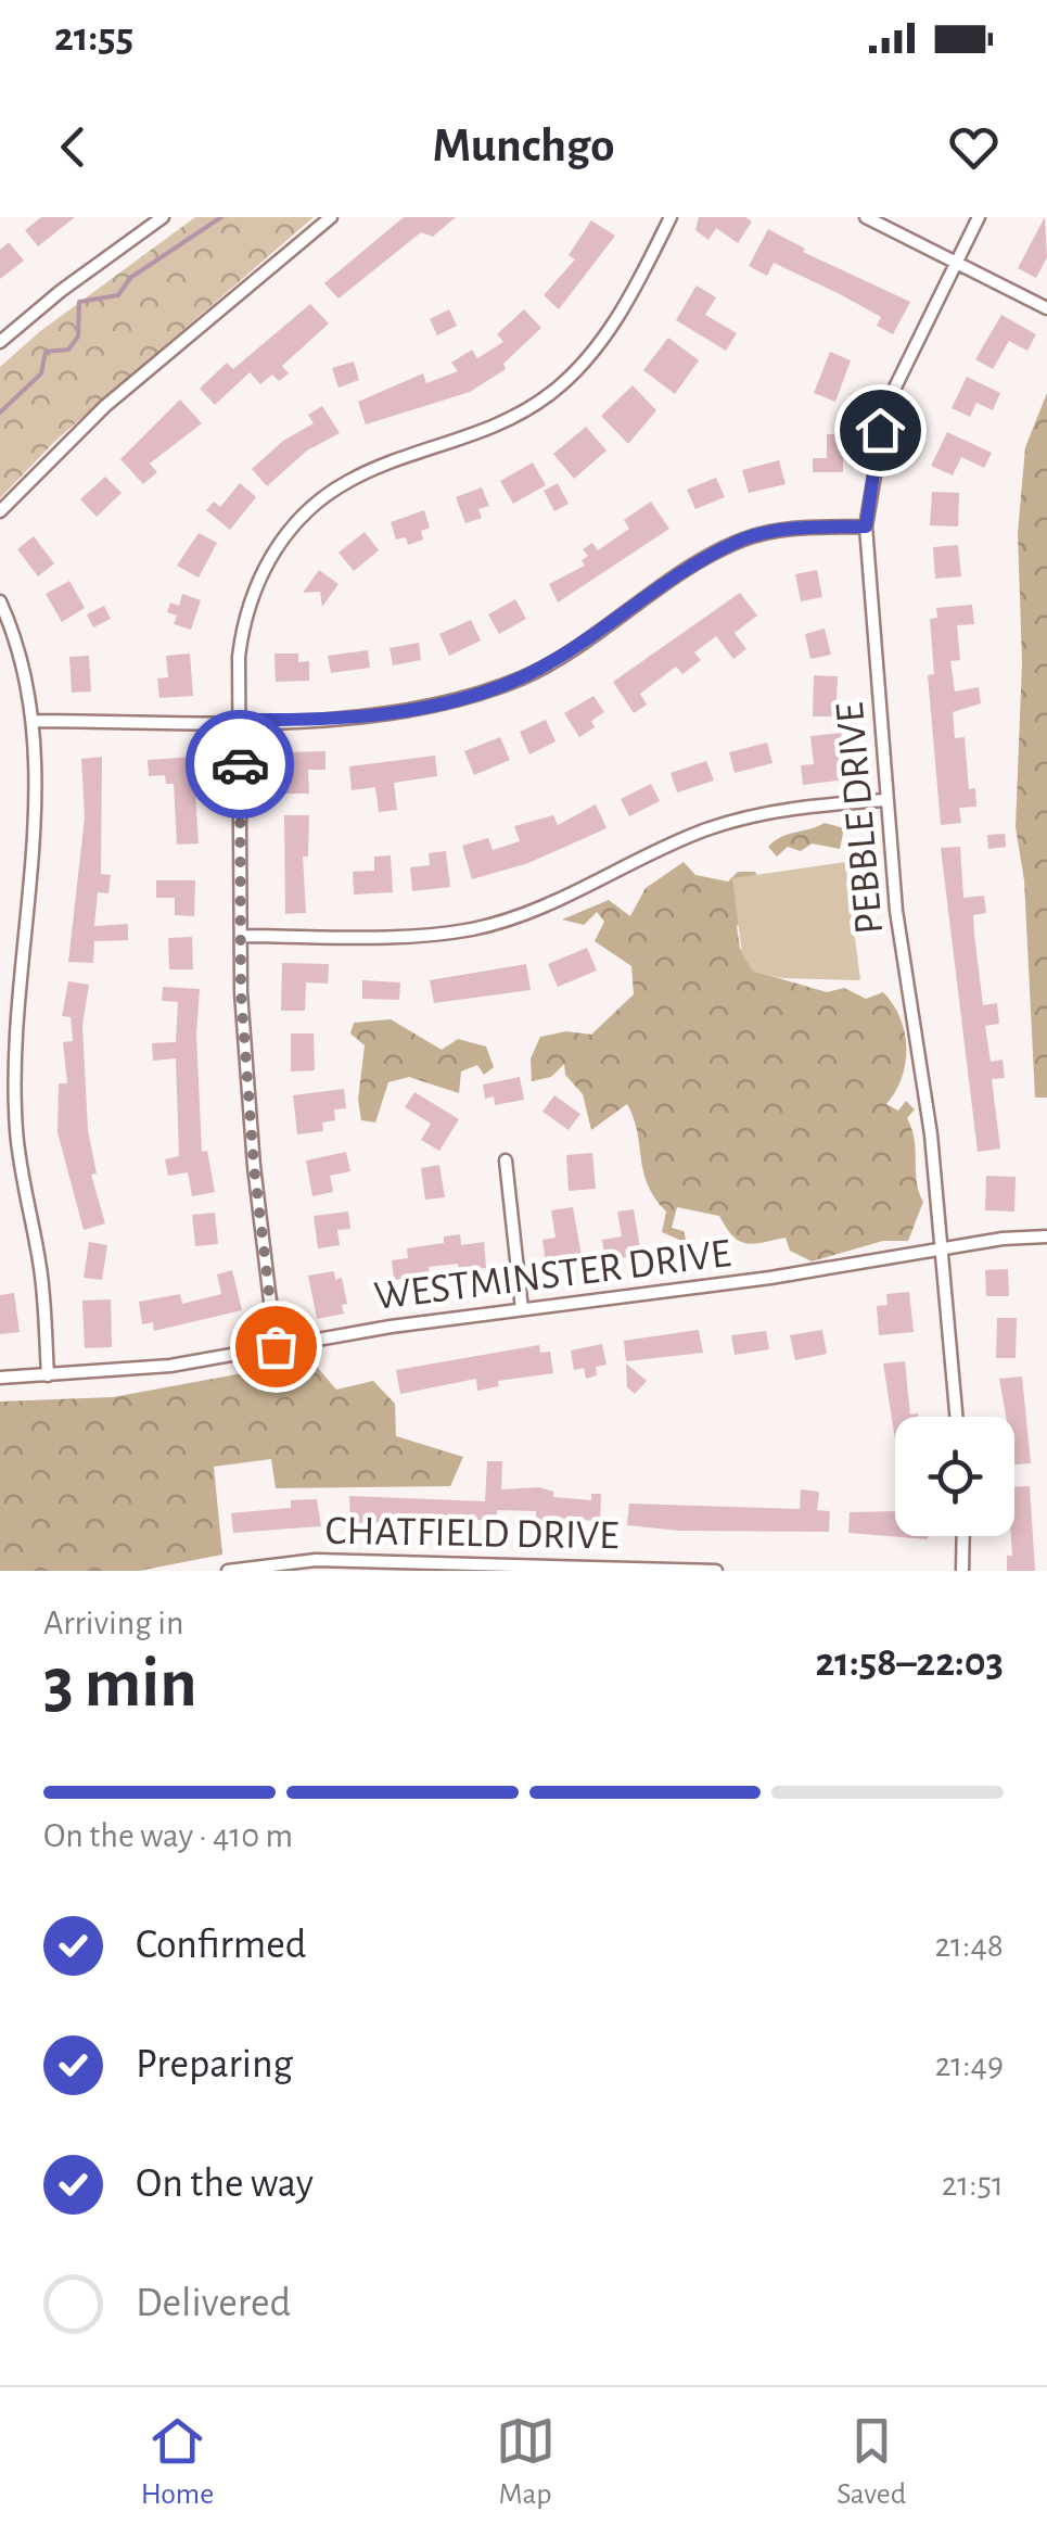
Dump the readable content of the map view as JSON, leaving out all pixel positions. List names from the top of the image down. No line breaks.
{"streets":{"street":["PEBBLE DRIVE","WESTMINSTER DRIVE","CHATFIELD DRIVE"]},"crossings":[["PEBBLE DRIVE","WESTMINSTER DRIVE"]],"page":{"status":"21:55","header":"Munchgo","heading":["3 min","Arriving in","21:58–22:03"],"bar":"On the way · 410 m","list":[["Confirmed","21:48"],["Preparing","21:49"],["On the way","21:51"],"Delivered"],"tabs":["Home","Map","Saved"]}}
